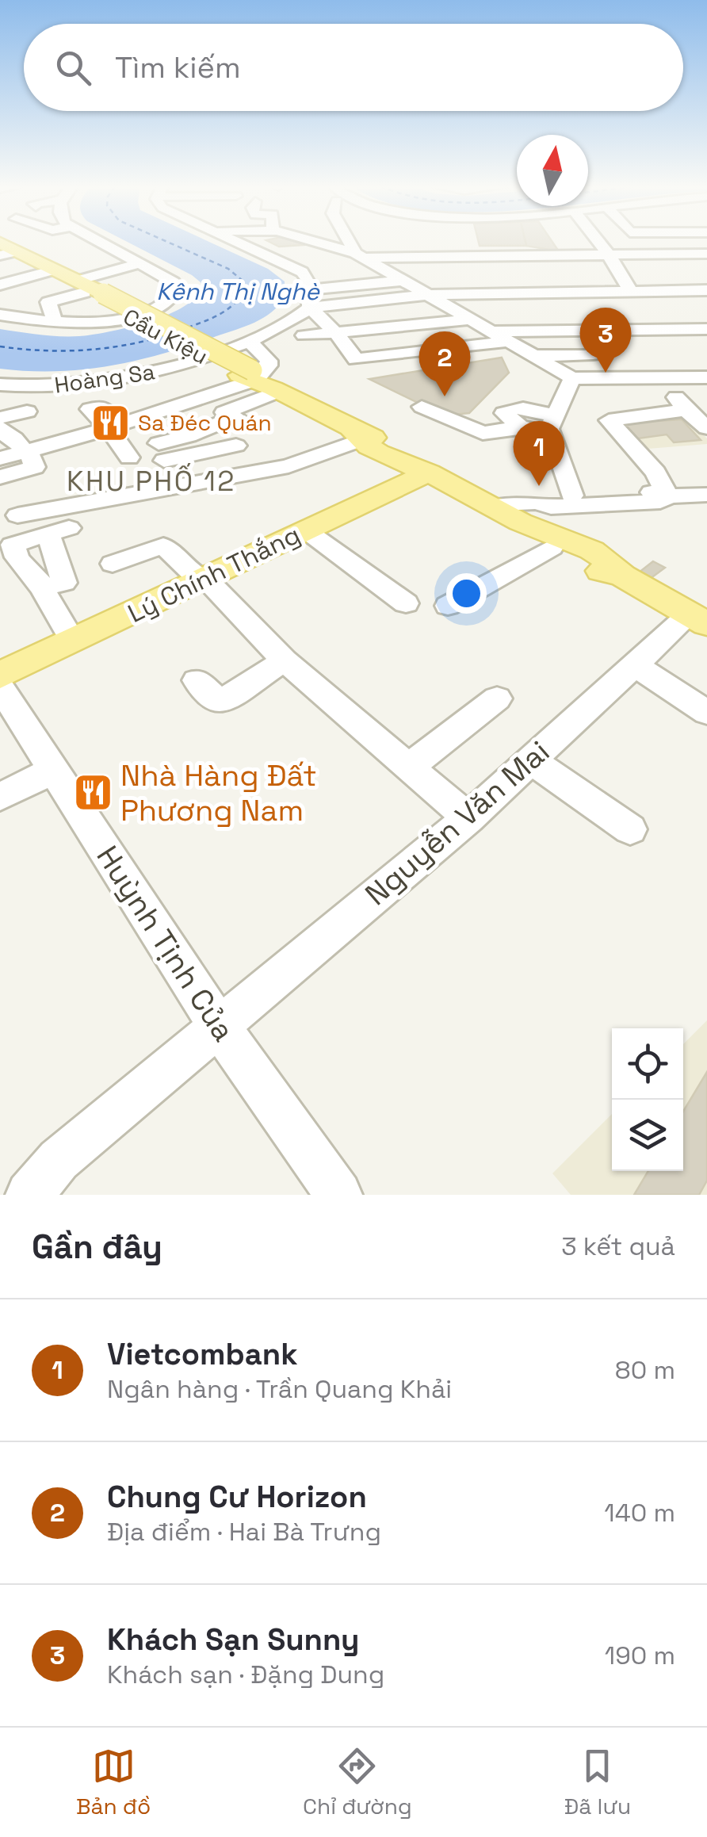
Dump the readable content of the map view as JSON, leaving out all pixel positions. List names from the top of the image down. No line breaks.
{"streets":{"main road":["Cầu Kiệu","Lý Chính Thắng"],"street":["Hoàng Sa","Nguyễn Văn Mai","Huỳnh Tịnh Của"]},"crossings":[["Cầu Kiệu","Lý Chính Thắng"],["Cầu Kiệu","Nguyễn Văn Mai"],["Nguyễn Văn Mai","Huỳnh Tịnh Của"]],"districts":["KHU PHỐ 12"],"water":["Kênh Thị Nghè"],"places":{"restaurant":["Sa Đéc Quán","Nhà Hàng Đất Phương Nam"]},"north":"top","page":{"search":"Tìm kiếm","pins":["3","2","1"],"heading":["Gần đây","3 kết quả"],"list":[{"mark":"1","name":"Vietcombank","note":"Ngân hàng · Trần Quang Khải","value":"80 m"},{"mark":"2","name":"Chung Cư Horizon","note":"Địa điểm · Hai Bà Trưng","value":"140 m"},{"mark":"3","name":"Khách Sạn Sunny","note":"Khách sạn · Đặng Dung","value":"190 m"}],"nav":["Bản đồ","Chỉ đường","Đã lưu"]}}
